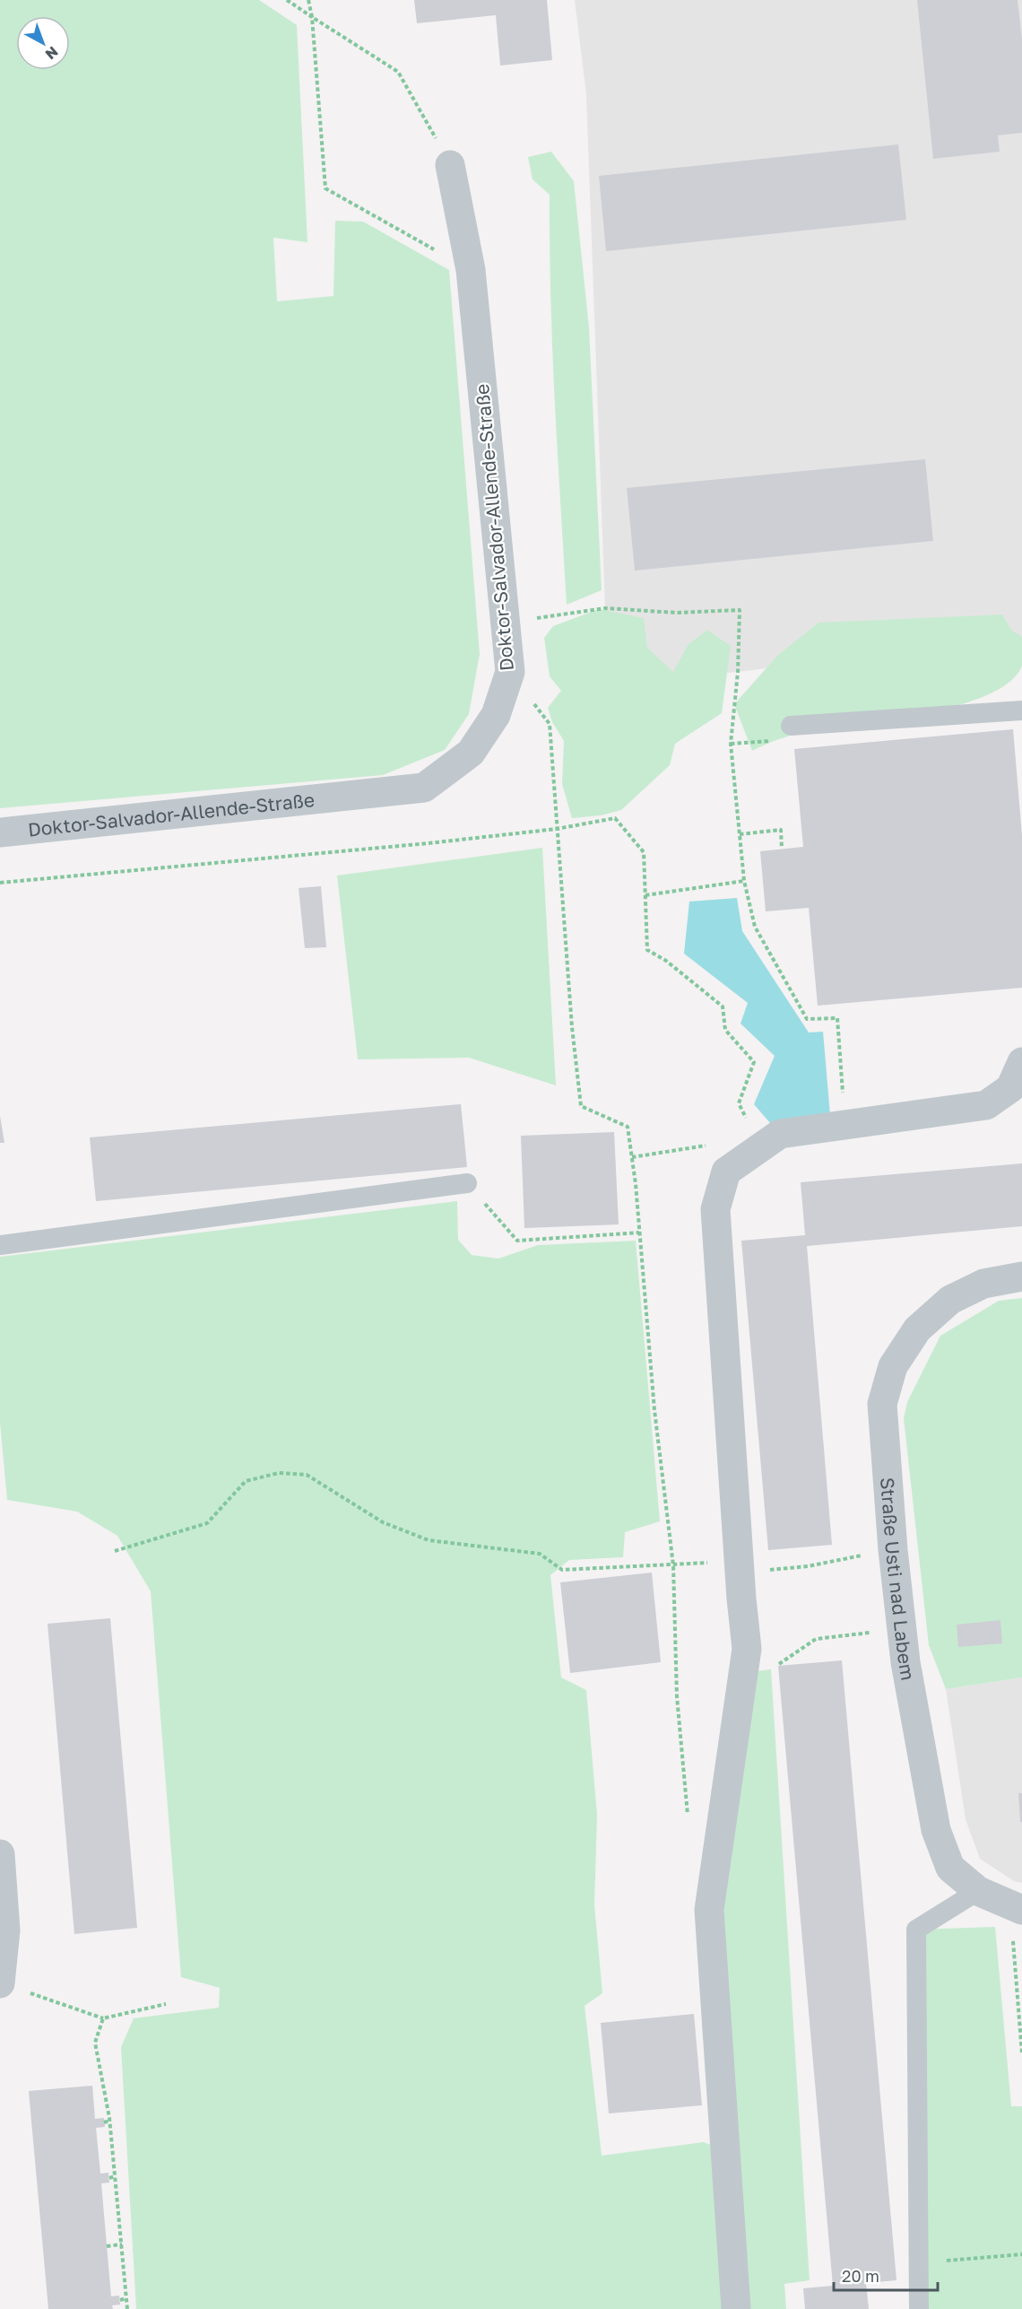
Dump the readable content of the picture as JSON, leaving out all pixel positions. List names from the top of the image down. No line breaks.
{"streets":{"street":["Doktor-Salvador-Allende-Straße","Straße Usti nad Labem"]},"scale_bar":"20 m","north":"bottom right"}
